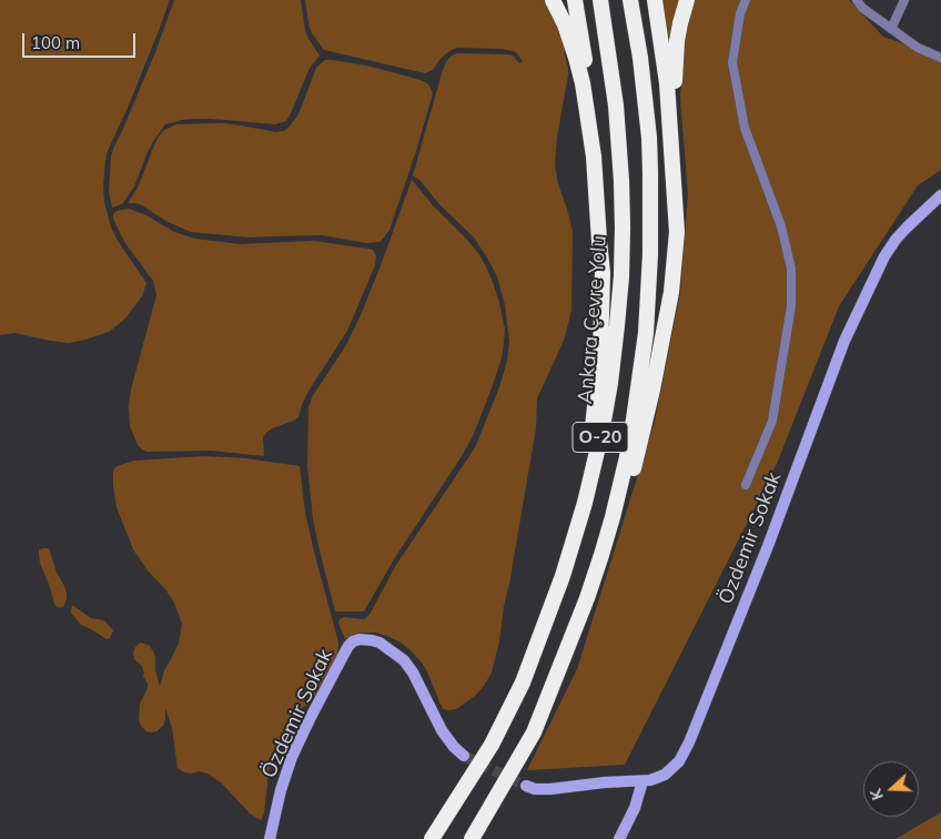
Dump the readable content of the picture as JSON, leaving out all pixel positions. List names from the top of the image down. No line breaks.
{"streets":{"highway":["Ankara Çevre Yolu","O-20"],"street":["Özdemir Sokak"]},"scale_bar":"100 m","north":"left"}
